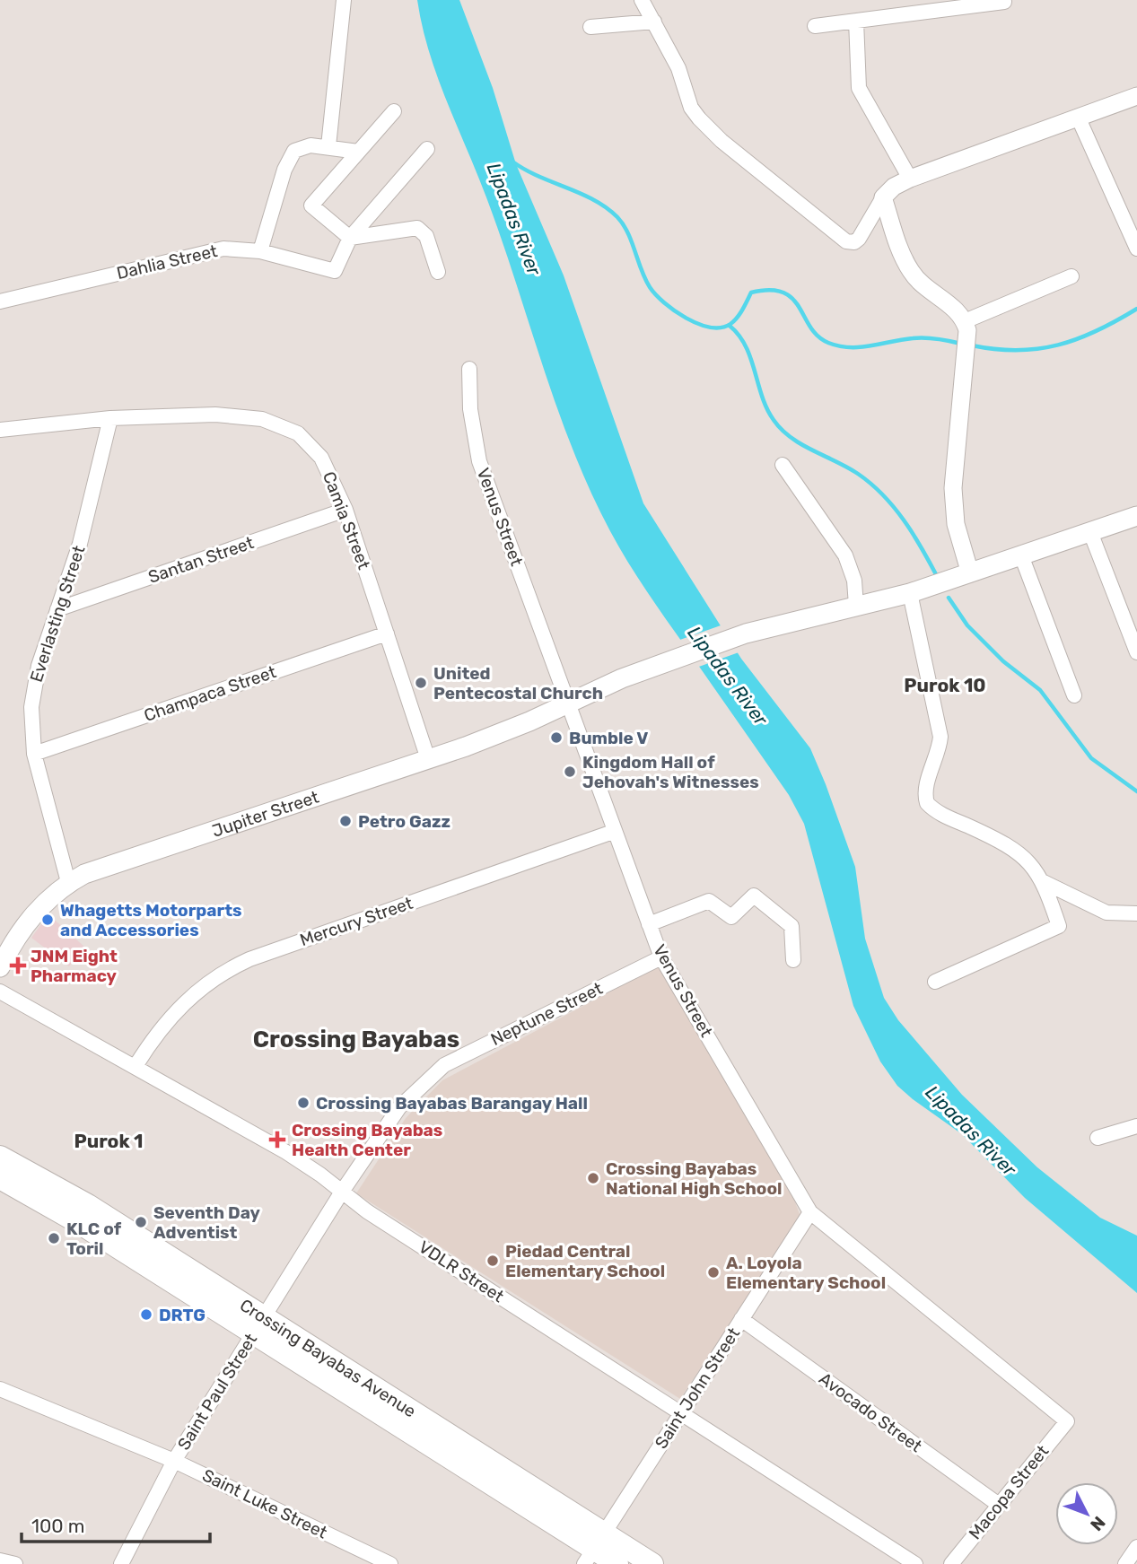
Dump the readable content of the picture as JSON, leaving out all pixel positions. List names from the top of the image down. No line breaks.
{"streets":{"main road":["Jupiter Street","Crossing Bayabas Avenue"],"street":["Dahlia Street","Venus Street","Camia Street","Santan Street","Everlasting Street","Champaca Street","Mercury Street","Neptune Street","VDLR Street","Saint John Street","Saint Paul Street","Avocado Street","Macopa Street","Saint Luke Street"]},"crossings":[["Venus Street","Jupiter Street"],["Venus Street","Mercury Street"],["Venus Street","Neptune Street"],["Venus Street","Saint John Street"],["Venus Street","Macopa Street"],["Camia Street","Santan Street"],["Camia Street","Everlasting Street"],["Camia Street","Champaca Street"],["Camia Street","Jupiter Street"],["Santan Street","Everlasting Street"],["Everlasting Street","Champaca Street"],["Everlasting Street","Jupiter Street"],["Mercury Street","VDLR Street"],["Neptune Street","VDLR Street"],["Neptune Street","Saint Paul Street"],["VDLR Street","Saint John Street"],["VDLR Street","Saint Paul Street"],["Crossing Bayabas Avenue","Saint John Street"],["Crossing Bayabas Avenue","Saint Paul Street"],["Saint John Street","Avocado Street"],["Saint Paul Street","Saint Luke Street"],["Avocado Street","Macopa Street"]],"districts":["Purok 10","Crossing Bayabas","Purok 1"],"water":["Lipadas River"],"places":{"other":["United Pentecostal Church","Bumble V","Kingdom Hall of Jehovah's Witnesses","Petro Gazz","Whagetts Motorparts and Accessories","Crossing Bayabas Barangay Hall","Crossing Bayabas National High School","Seventh Day Adventist","KLC of Toril","Piedad Central Elementary School","A. Loyola Elementary School","DRTG"],"health":["JNM Eight Pharmacy","Crossing Bayabas Health Center"]},"scale_bar":"100 m","north":"bottom right"}
